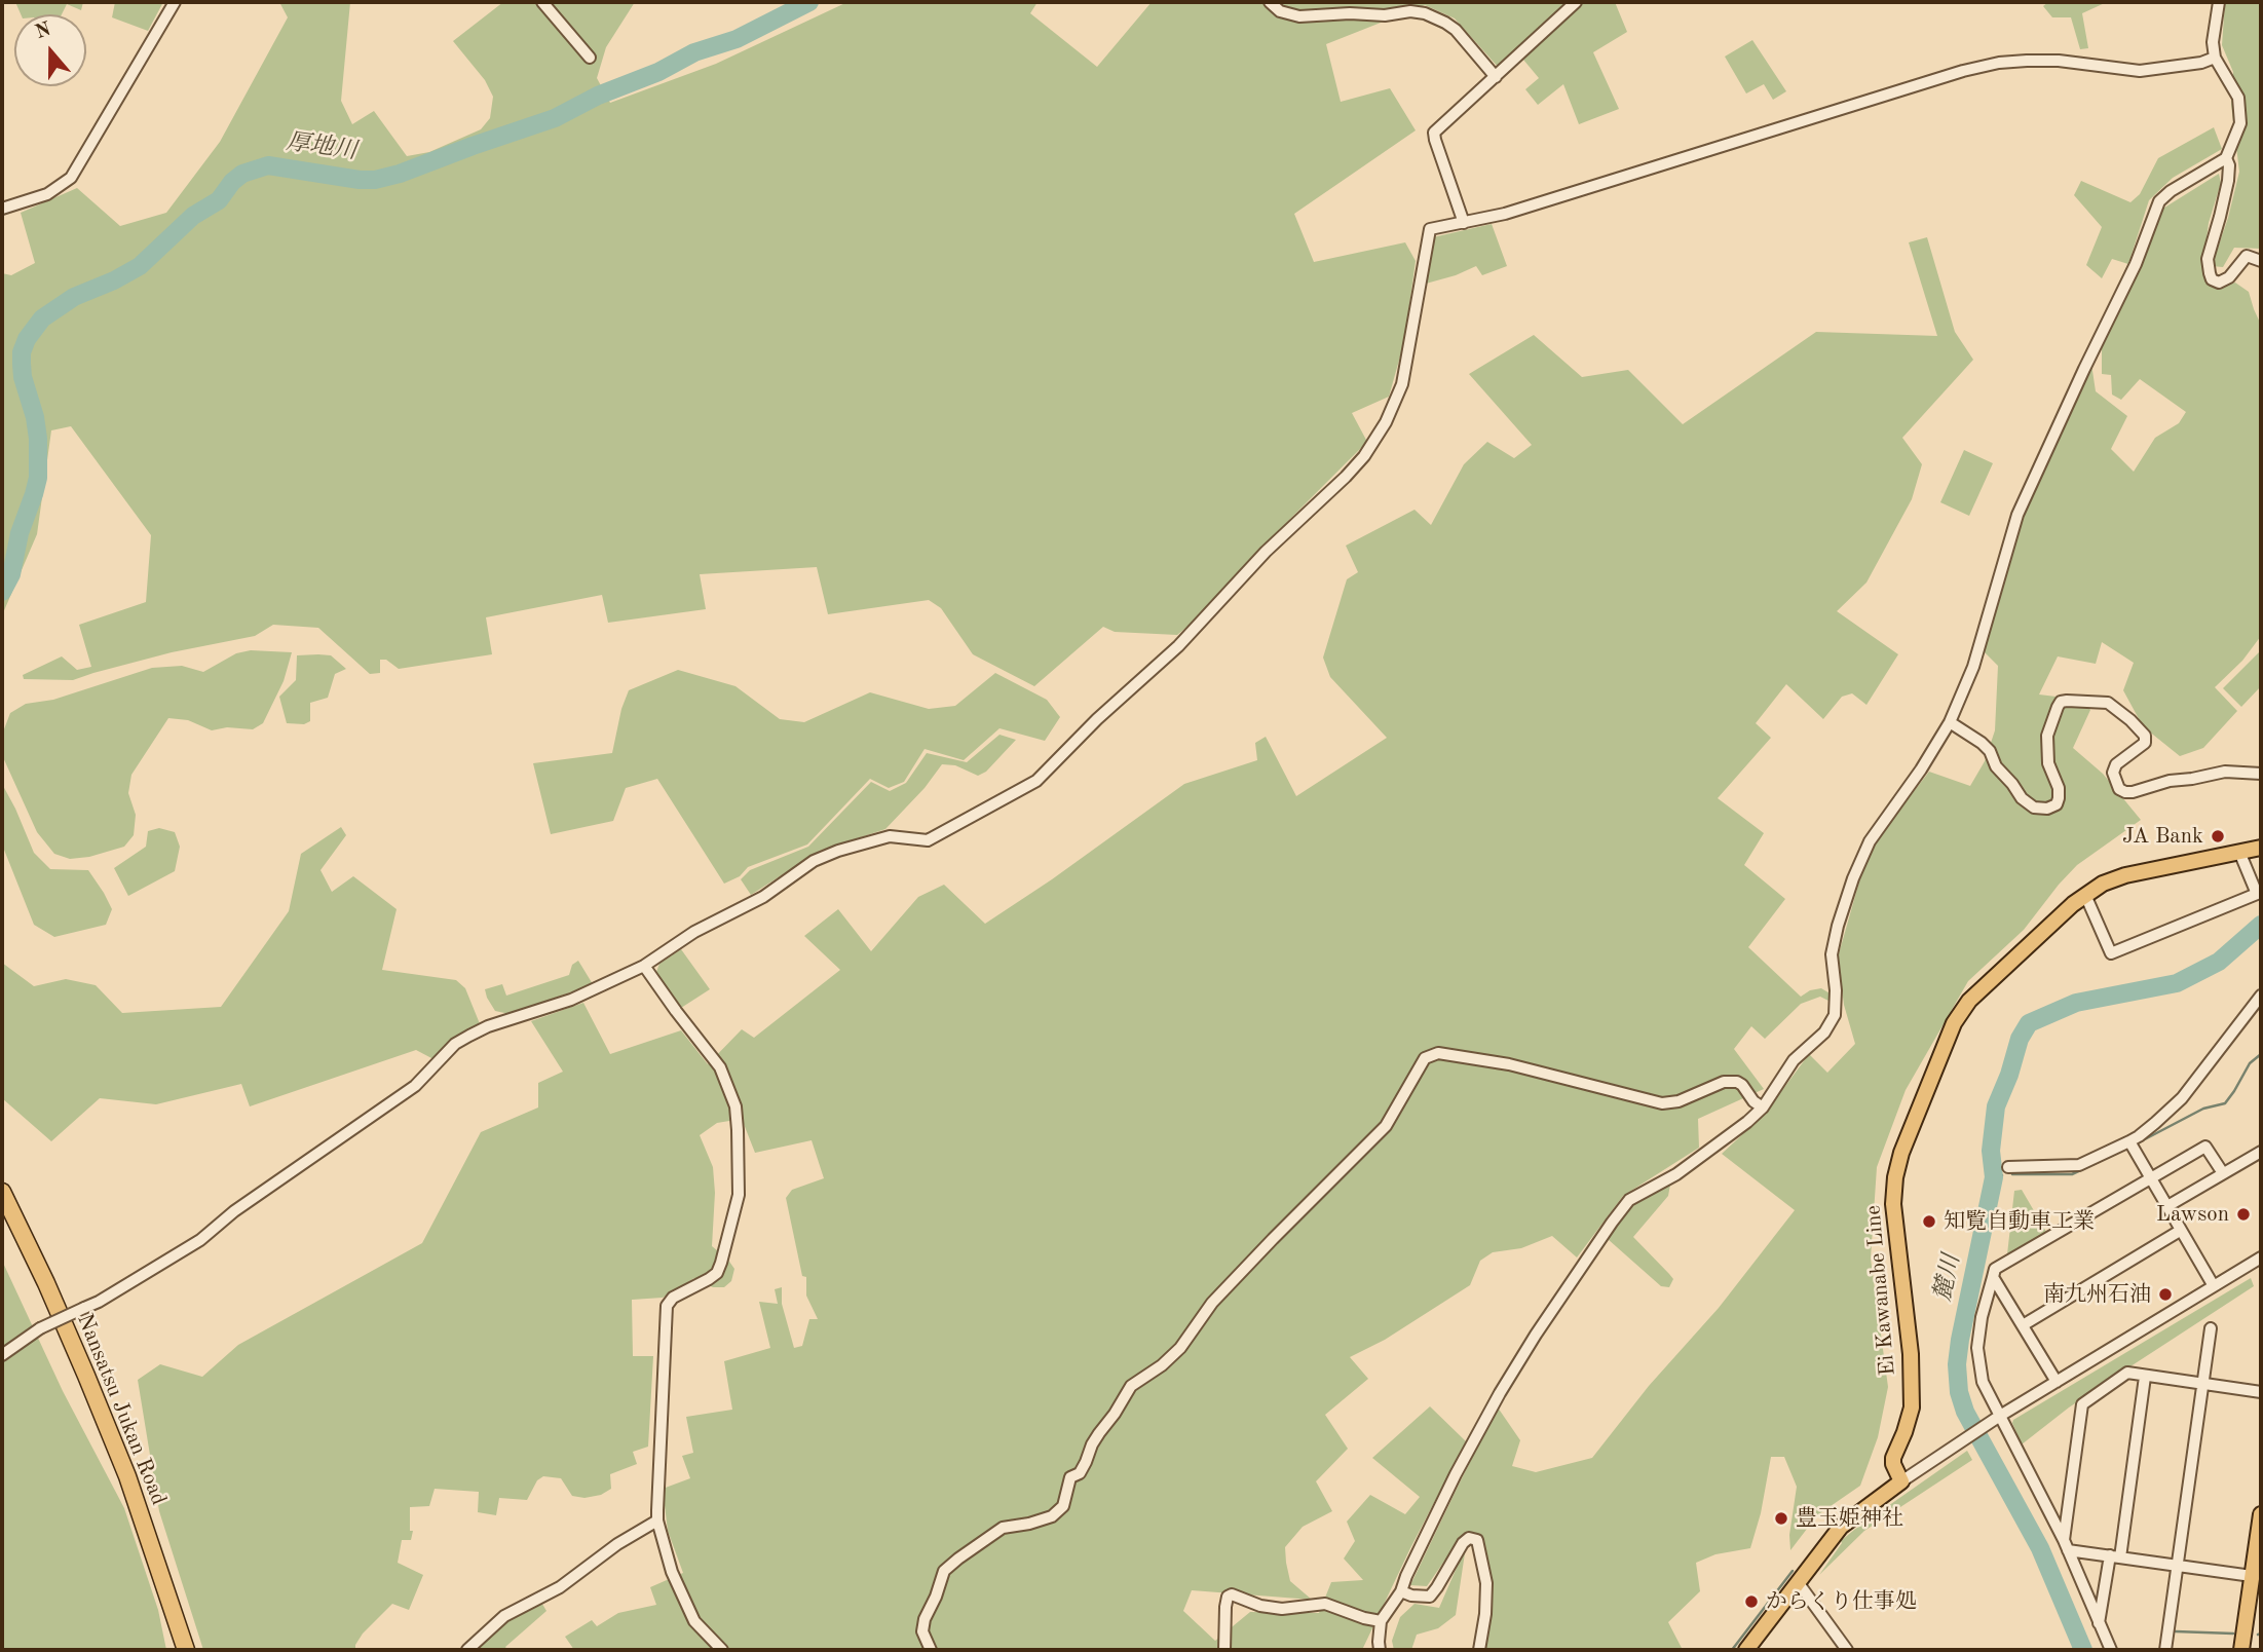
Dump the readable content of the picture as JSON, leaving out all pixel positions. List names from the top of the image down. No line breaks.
{"streets":{"highway":["Nansatsu Jukan Road"],"main road":["Ei Kawanabe Line"]},"water":["厚地川","麓川"],"places":["JA Bank","Lawson","知覧自動車工業","南九州石油","豊玉姫神社","からくり仕事処"],"north":"top"}
